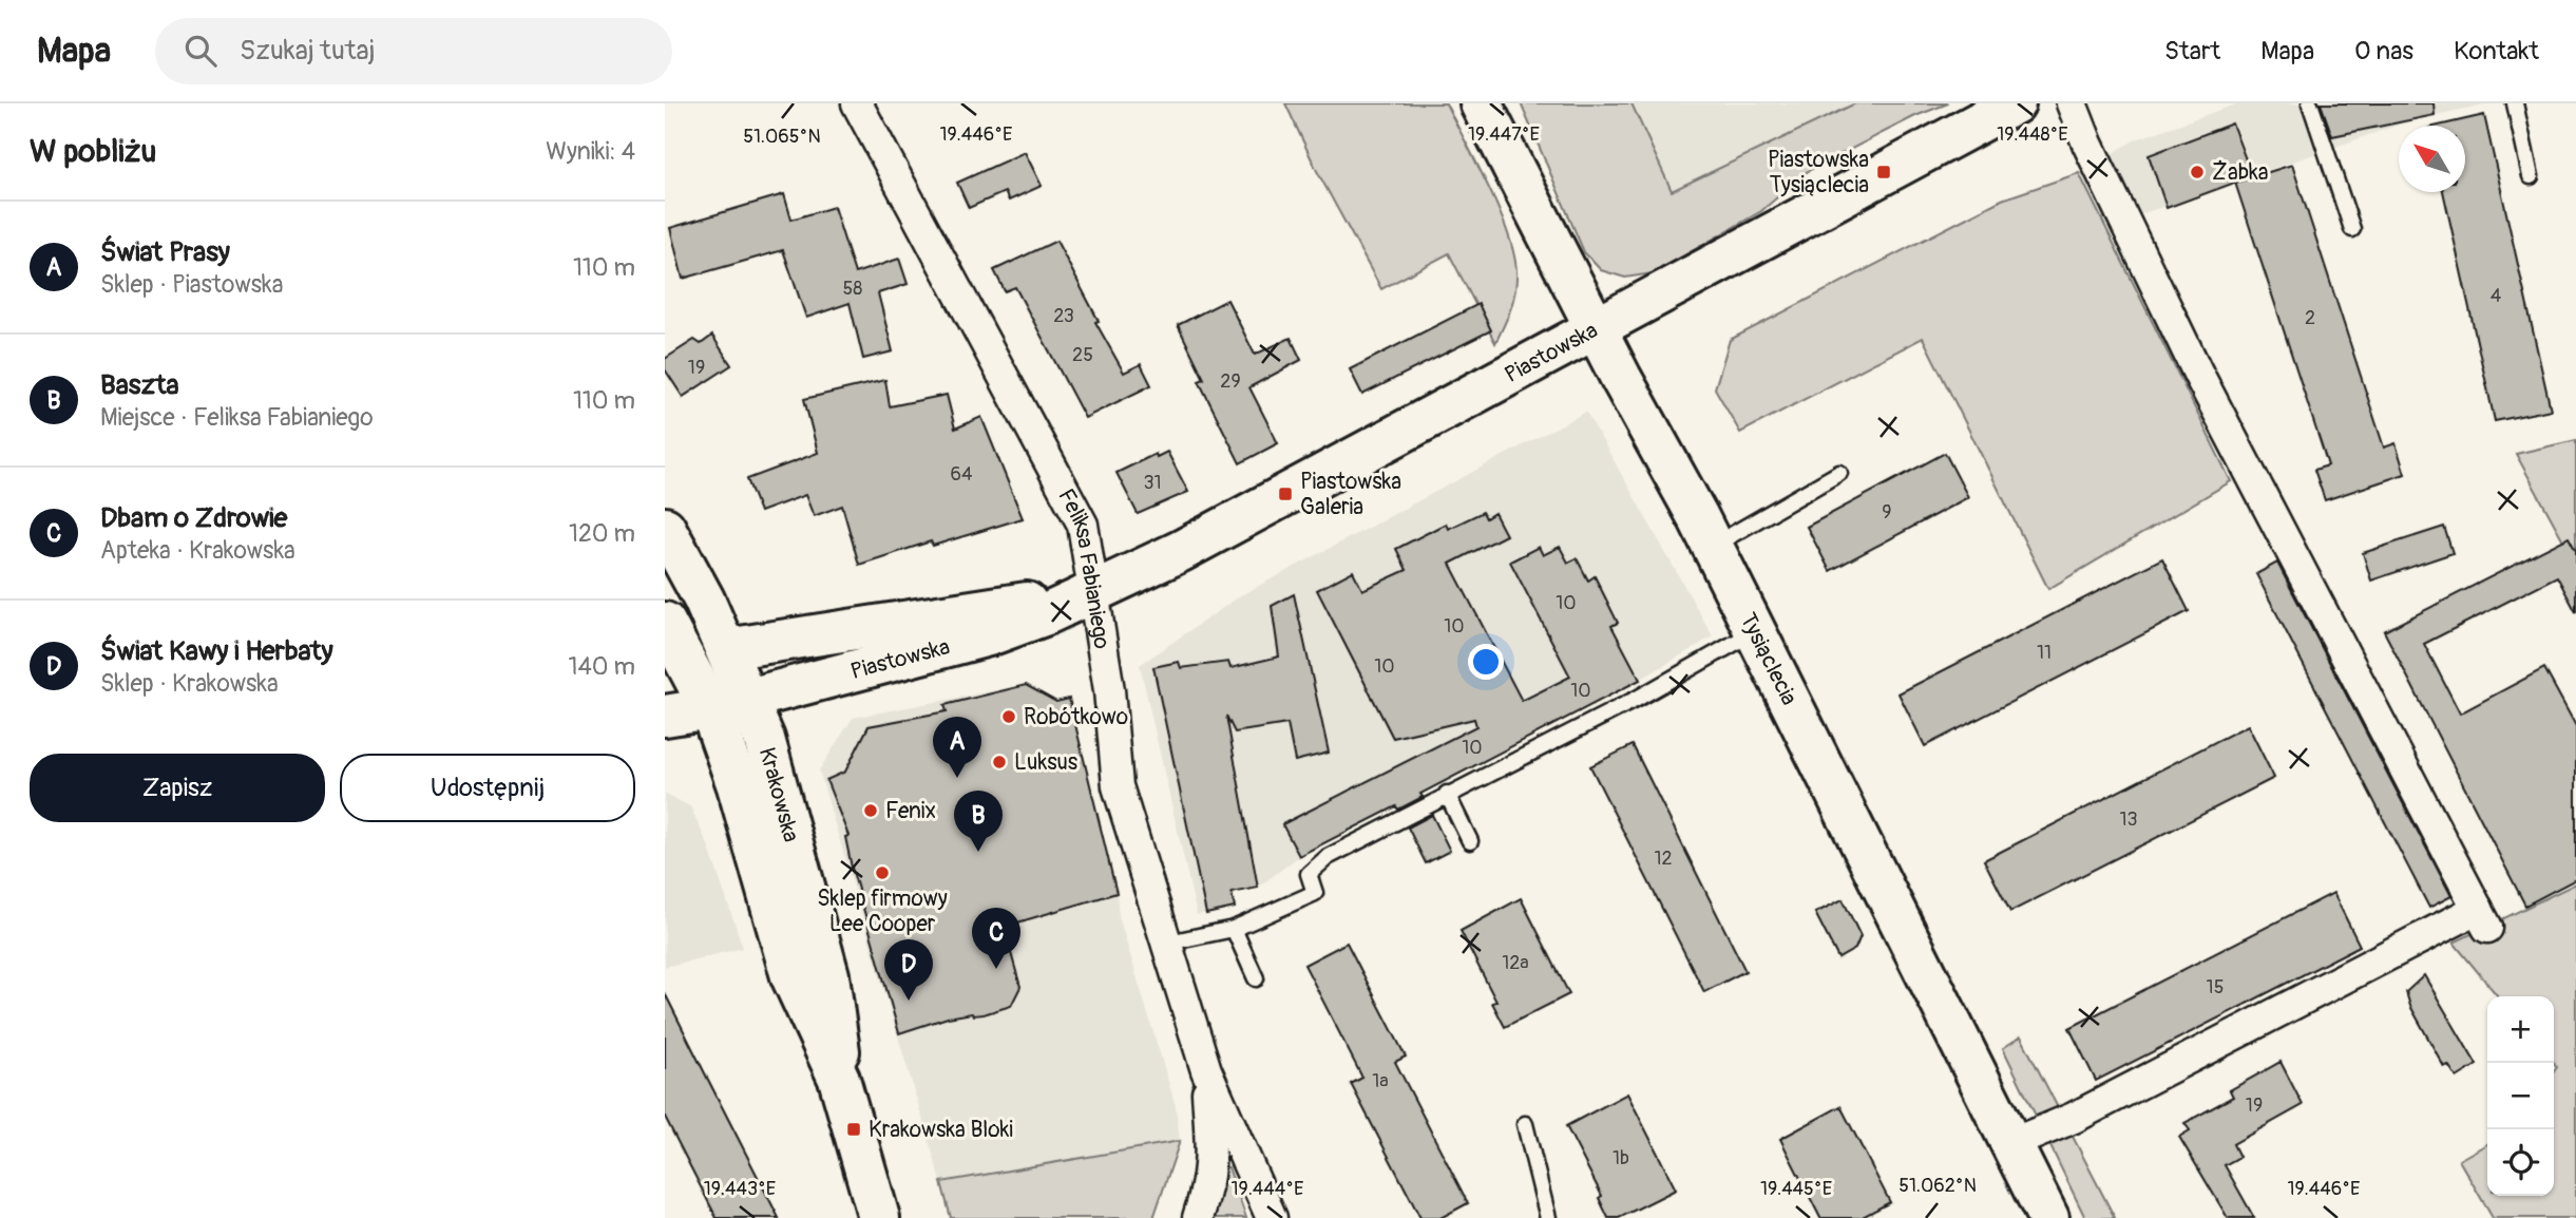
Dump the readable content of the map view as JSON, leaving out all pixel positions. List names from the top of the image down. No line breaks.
{"streets":{"street":["Piastowska","Feliksa Fabianiego","Tysiąclecia","Krakowska"]},"crossings":[["Piastowska","Feliksa Fabianiego"],["Piastowska","Tysiąclecia"],["Piastowska","Krakowska"]],"places":{"transit":["Piastowska Tysiąclecia","Piastowska Galeria","Krakowska Bloki"],"other":["Żabka","Robótkowo","Luksus","Fenix","Sklep firmowy Lee Cooper"]},"house_numbers":["58","4","23","2","25","19","29","64","31","9","10","10","11","10","10","10","13","12","12a","15","1a","19","1b"],"north":"top left","page":{"header":"Mapa","search":"Szukaj tutaj","nav":["Start","Mapa","O nas","Kontakt"],"heading":["W pobliżu","Wyniki: 4"],"list":[{"mark":"A","name":"Świat Prasy","note":"Sklep · Piastowska","value":"110 m"},{"mark":"B","name":"Baszta","note":"Miejsce · Feliksa Fabianiego","value":"110 m"},{"mark":"C","name":"Dbam o Zdrowie","note":"Apteka · Krakowska","value":"120 m"},{"mark":"D","name":"Świat Kawy i Herbaty","note":"Sklep · Krakowska","value":"140 m"}],"pins":["A","B","C","D"],"buttons":["Zapisz","Udostępnij"],"map_buttons":["+","−"]},"coordinates":["19.446°E","19.447°E","19.448°E","51.065°N","51.062°N","19.443°E","19.444°E","19.445°E"]}
